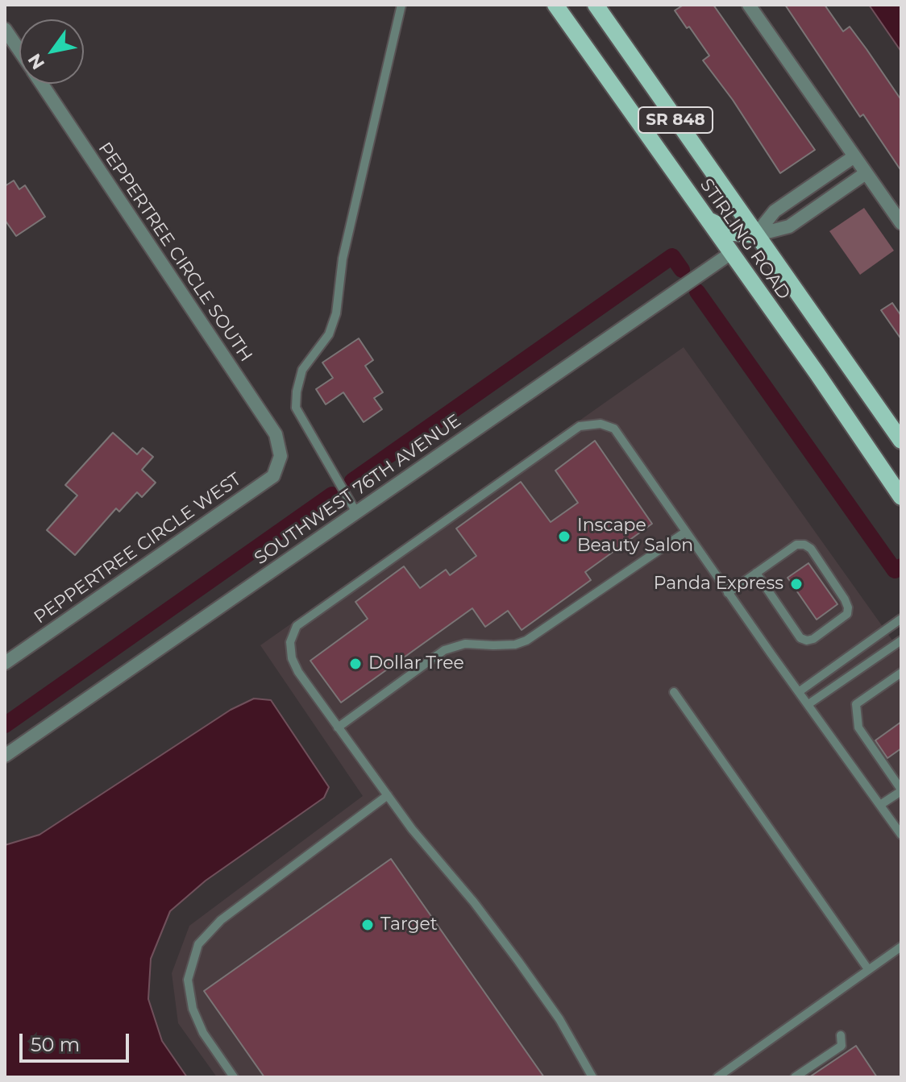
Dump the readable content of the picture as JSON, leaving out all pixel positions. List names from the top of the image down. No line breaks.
{"streets":{"main road":["SR 848","STIRLING ROAD"],"street":["PEPPERTREE CIRCLE SOUTH","SOUTHWEST 76TH AVENUE","PEPPERTREE CIRCLE WEST"]},"crossings":[["STIRLING ROAD","SOUTHWEST 76TH AVENUE"],["PEPPERTREE CIRCLE SOUTH","PEPPERTREE CIRCLE WEST"]],"places":["Inscape Beauty Salon","Panda Express","Dollar Tree","Target"],"scale_bar":"50 m","north":"bottom left"}
